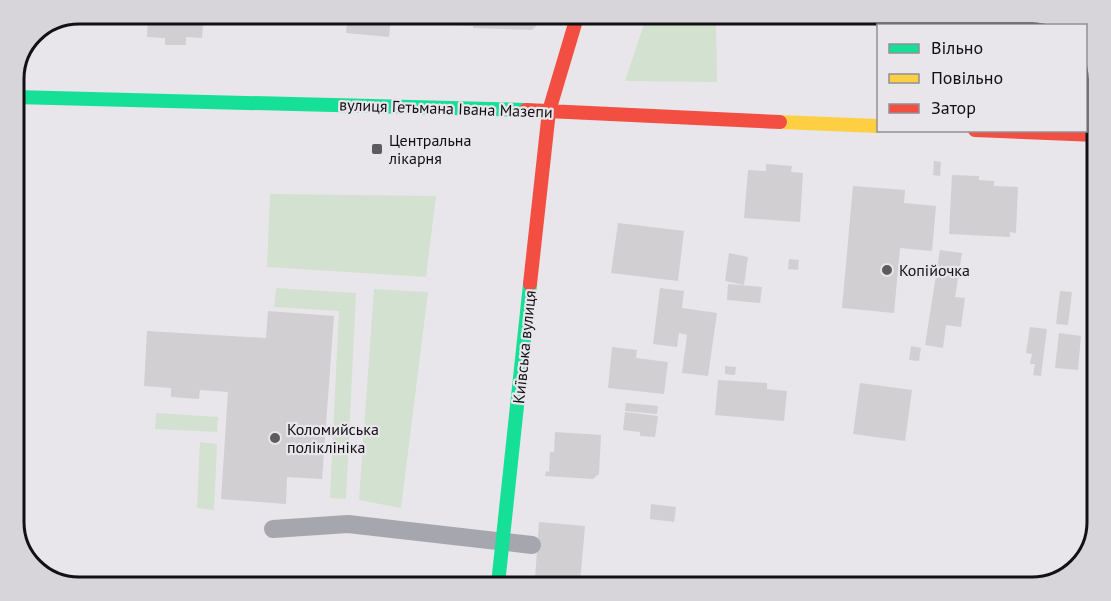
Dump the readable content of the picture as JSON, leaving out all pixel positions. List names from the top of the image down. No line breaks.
{"streets":{"main road":["вулиця Гетьмана Івана Мазепи","Київська вулиця"]},"crossings":[["вулиця Гетьмана Івана Мазепи","Київська вулиця"]],"places":{"transit":["Центральна лікарня"],"other":["Копійочка","Коломийська поліклініка"]},"legend":["Вільно","Повільно","Затор"]}
